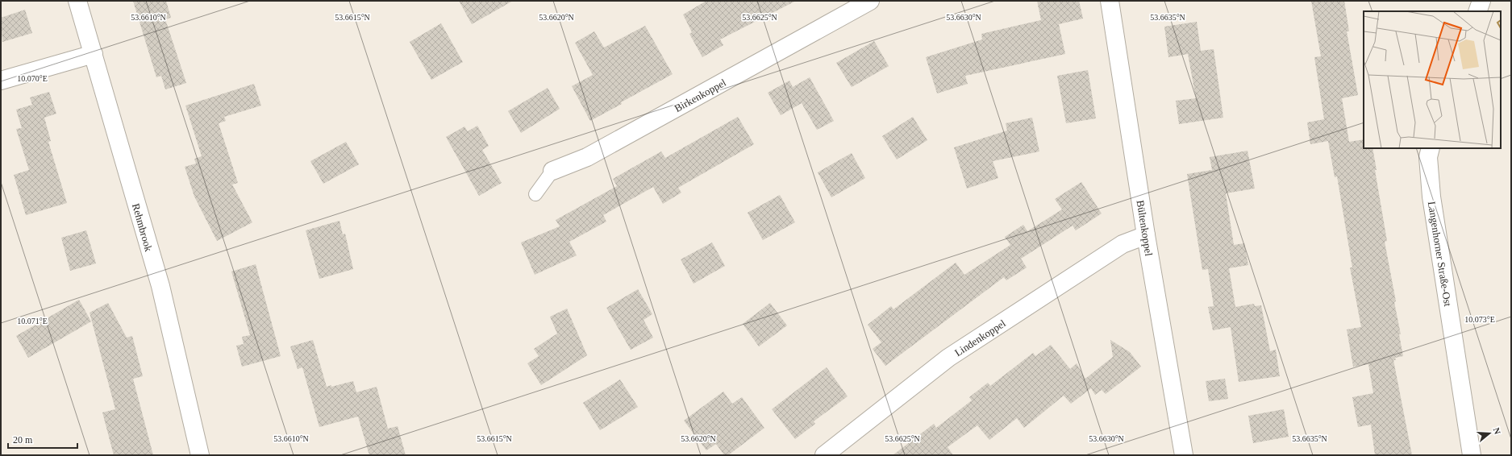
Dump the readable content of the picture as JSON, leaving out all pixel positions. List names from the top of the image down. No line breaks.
{"streets":{"street":["Birkenkoppel","Rehmbrook","Bültenkoppel","Langenhorner Straße-Ost","Lindenkoppel"]},"crossings":[["Bültenkoppel","Lindenkoppel"]],"scale_bar":"20 m","north":"right","coordinates":["53.6610°N","53.6615°N","53.6620°N","53.6625°N","53.6630°N","53.6635°N","10.070°E","10.073°E","10.071°E"]}
